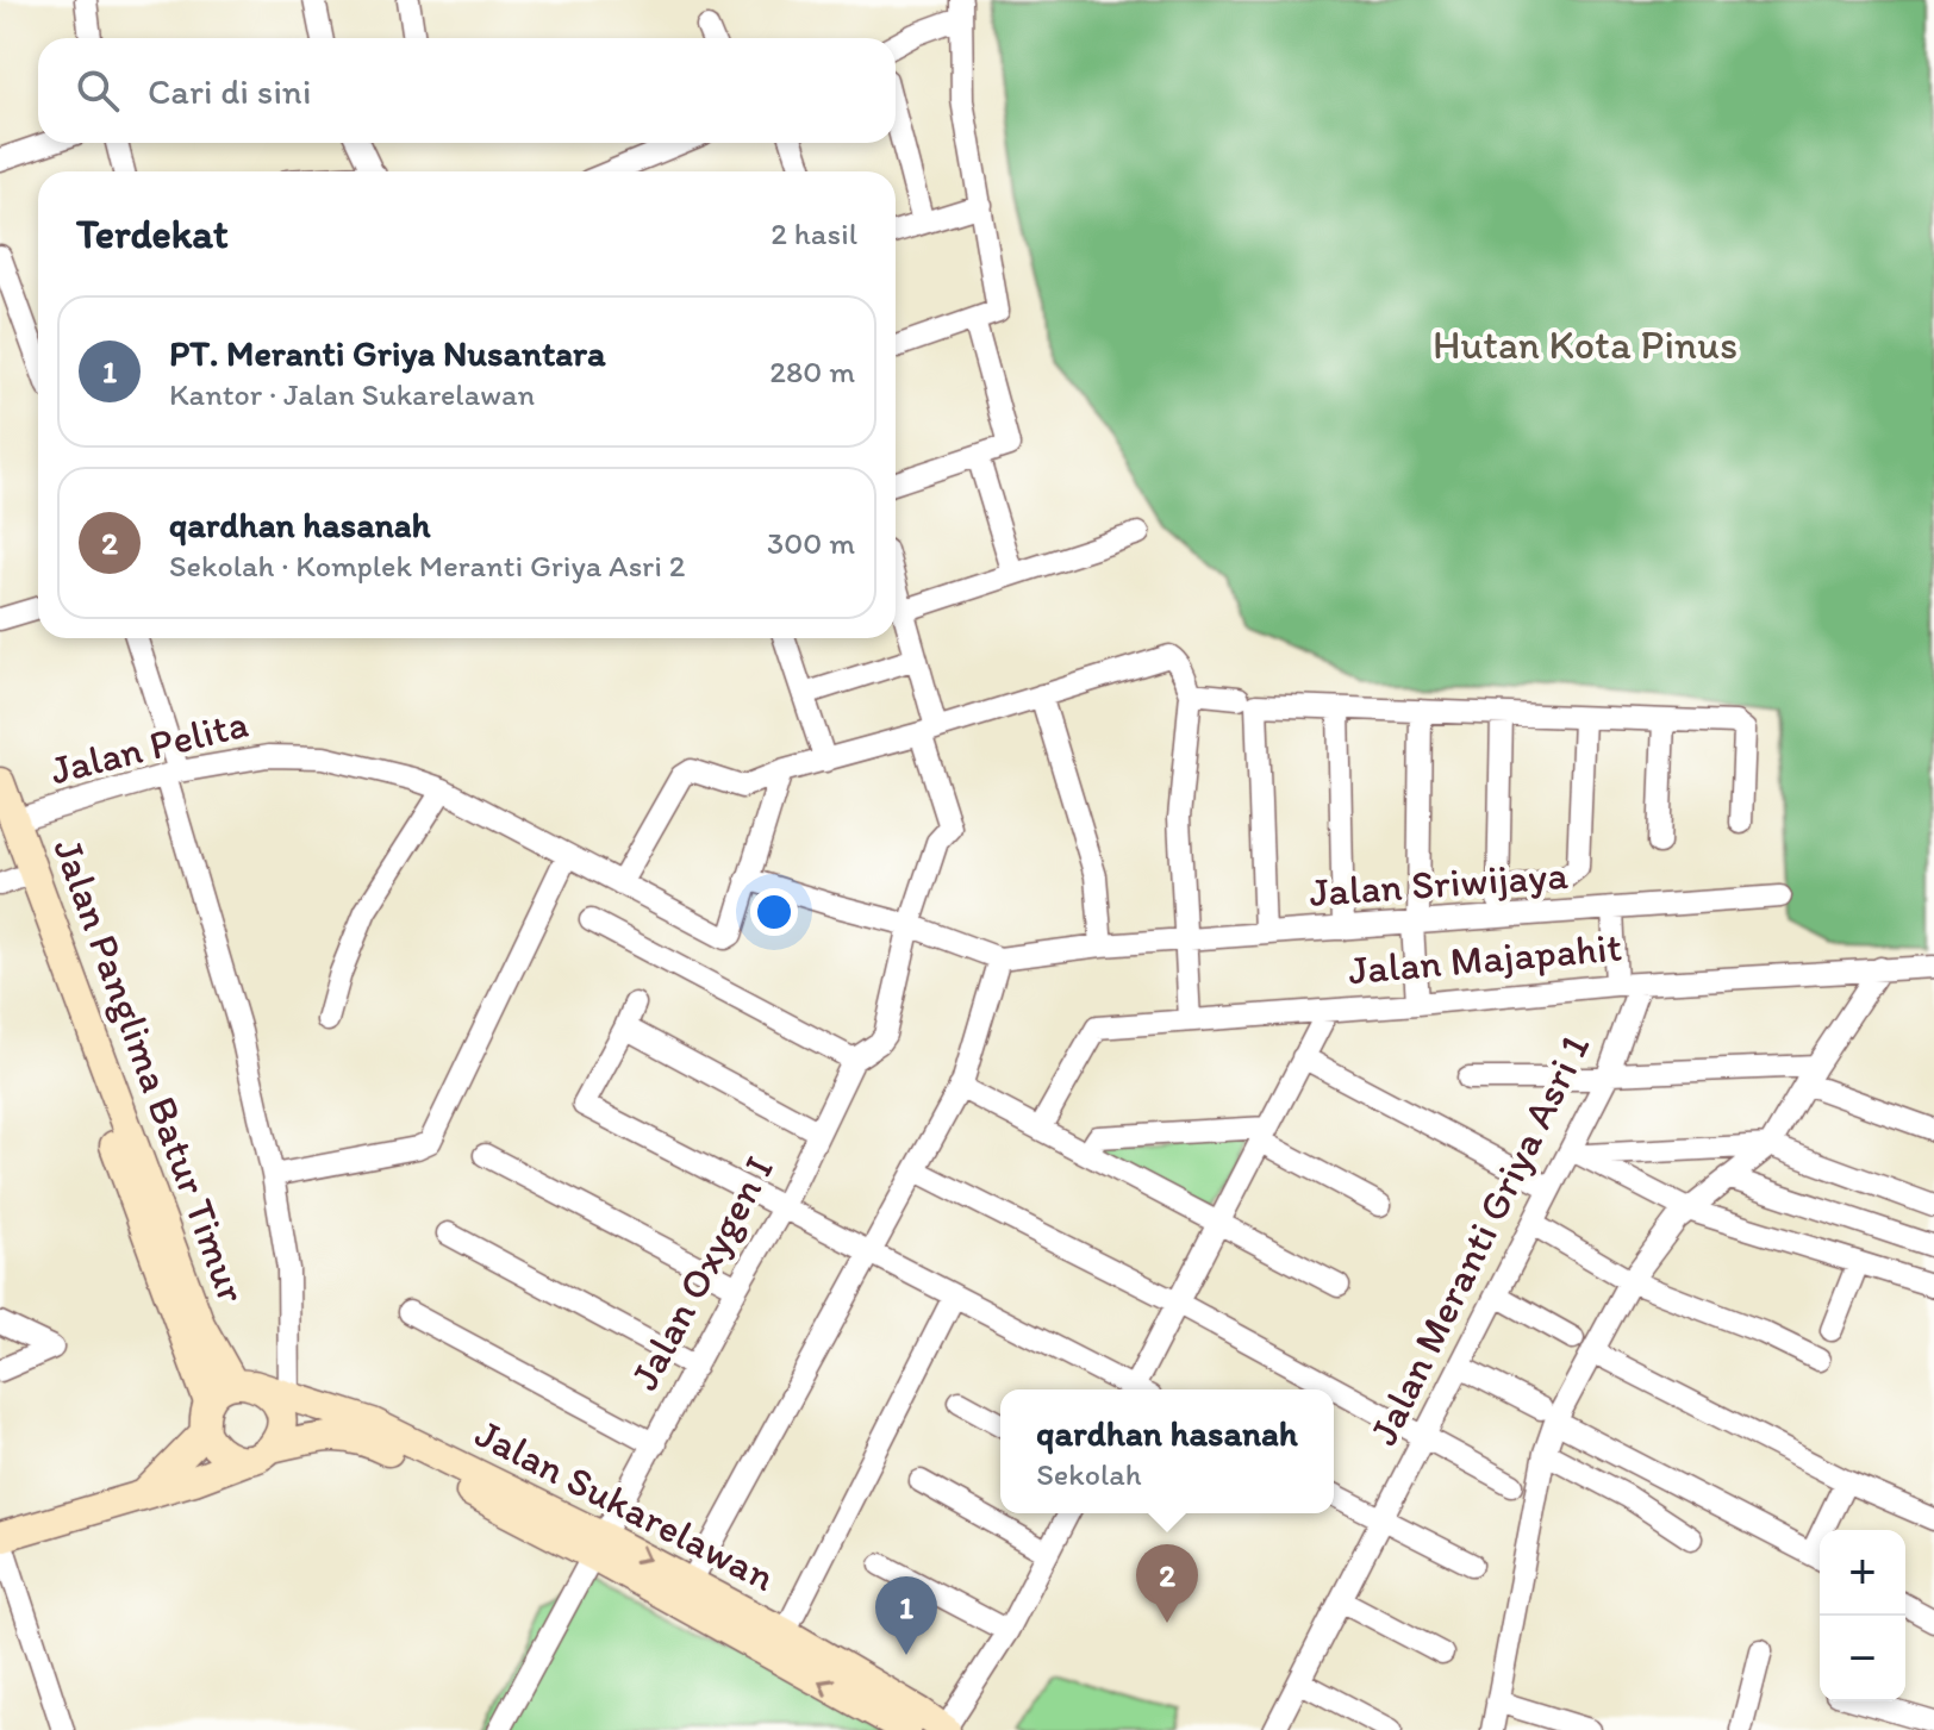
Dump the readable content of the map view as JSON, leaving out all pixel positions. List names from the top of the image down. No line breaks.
{"streets":{"main road":["Jalan Panglima Batur Timur","Jalan Sukarelawan"],"street":["Jalan Pelita","Jalan Sriwijaya","Jalan Majapahit","Jalan Meranti Griya Asri 1","Jalan Oxygen I"]},"crossings":[["Jalan Pelita","Jalan Panglima Batur Timur"],["Jalan Majapahit","Jalan Meranti Griya Asri 1"],["Jalan Panglima Batur Timur","Jalan Sukarelawan"],["Jalan Oxygen I","Jalan Sukarelawan"]],"parks":["Hutan Kota Pinus"],"page":{"search":"Cari di sini","heading":["Terdekat","2 hasil"],"list":[{"mark":"1","name":"PT. Meranti Griya Nusantara","note":"Kantor · Jalan Sukarelawan","value":"280 m"},{"mark":"2","name":"qardhan hasanah","note":"Sekolah · Komplek Meranti Griya Asri 2","value":"300 m"}],"popup":["qardhan hasanah","Sekolah"],"map_buttons":["+","−"],"pins":["2","1"]}}
